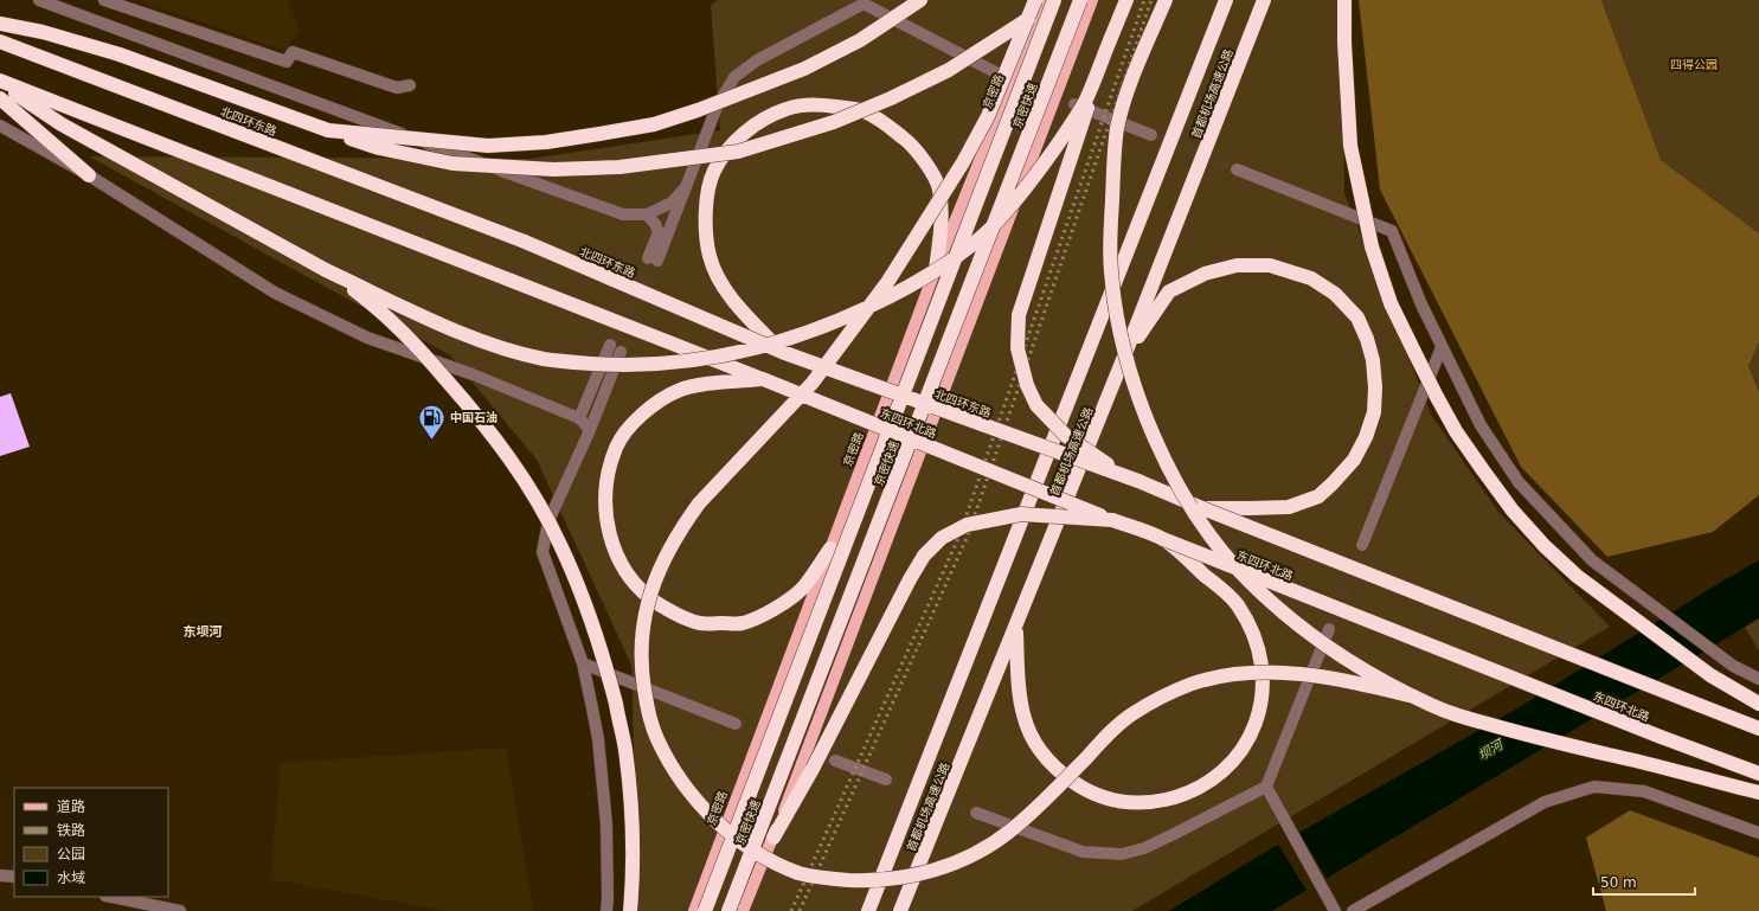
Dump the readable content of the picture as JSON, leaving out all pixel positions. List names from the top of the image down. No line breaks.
{"streets":{"highway":["首都机场高速公路","京密快速","北四环东路","东四环北路"],"main road":["京密路"]},"districts":["东坝河"],"water":["坝河"],"parks":["四得公园"],"places":{"fuel station":["中国石油"]},"legend":["道路","铁路","公园","水域"],"scale_bar":"50 m"}
